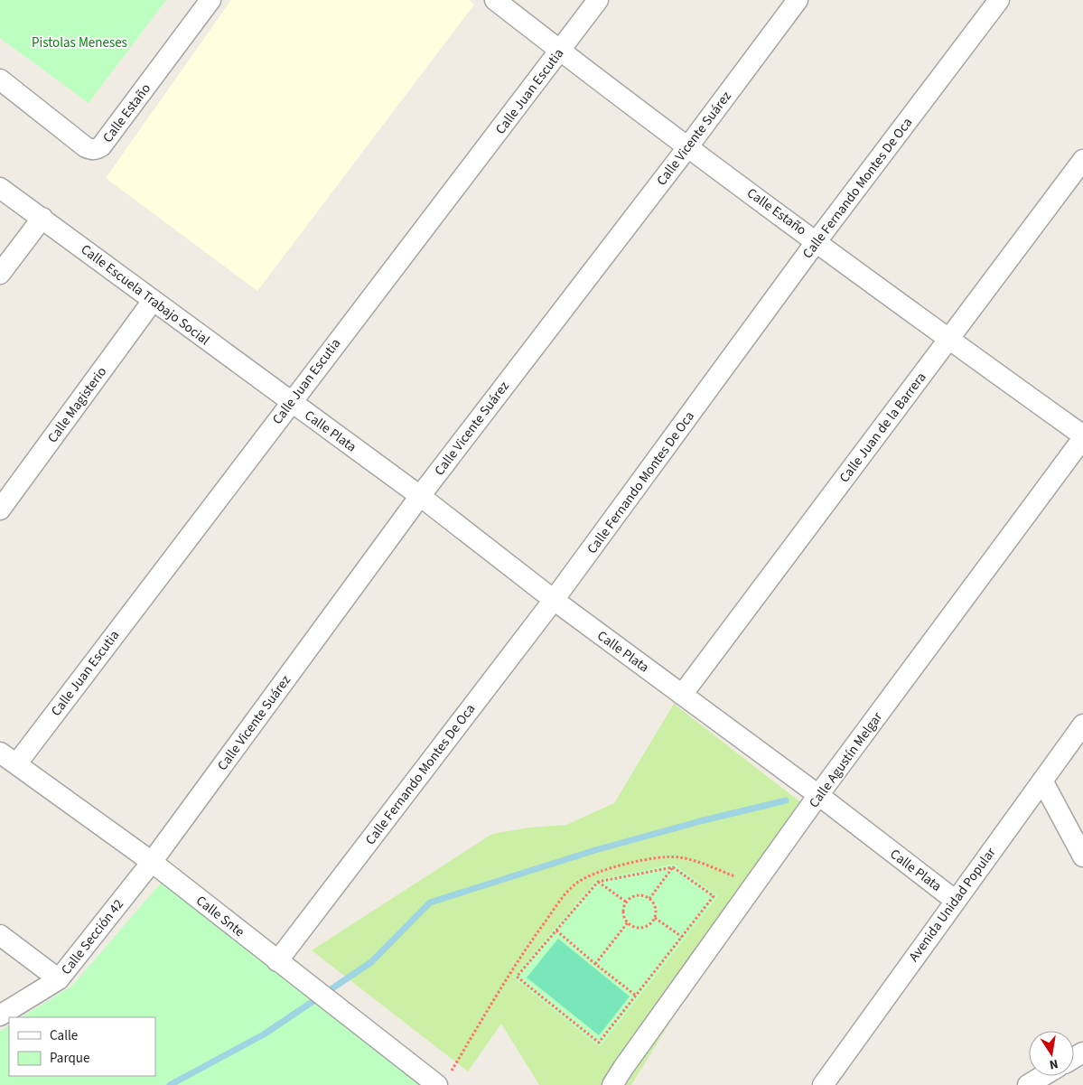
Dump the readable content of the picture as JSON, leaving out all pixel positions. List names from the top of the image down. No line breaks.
{"streets":{"street":["Calle Juan Escutia","Calle Estaño","Calle Vicente Suárez","Calle Fernando Montes De Oca","Calle Escuela Trabajo Social","Calle Magisterio","Calle Juan de la Barrera","Calle Plata","Calle Agustín Melgar","Avenida Unidad Popular","Calle Snte","Calle Sección 42"]},"crossings":[["Calle Juan Escutia","Calle Estaño"],["Calle Juan Escutia","Calle Escuela Trabajo Social"],["Calle Juan Escutia","Calle Plata"],["Calle Juan Escutia","Calle Snte"],["Calle Estaño","Calle Vicente Suárez"],["Calle Estaño","Calle Fernando Montes De Oca"],["Calle Estaño","Calle Juan de la Barrera"],["Calle Estaño","Calle Agustín Melgar"],["Calle Vicente Suárez","Calle Plata"],["Calle Vicente Suárez","Calle Snte"],["Calle Vicente Suárez","Calle Sección 42"],["Calle Fernando Montes De Oca","Calle Plata"],["Calle Fernando Montes De Oca","Calle Snte"],["Calle Escuela Trabajo Social","Calle Magisterio"],["Calle Escuela Trabajo Social","Calle Plata"],["Calle Juan de la Barrera","Calle Plata"],["Calle Plata","Calle Agustín Melgar"],["Calle Plata","Avenida Unidad Popular"],["Calle Snte","Calle Sección 42"]],"parks":["Pistolas Meneses"],"legend":["Calle","Parque"],"north":"bottom"}
